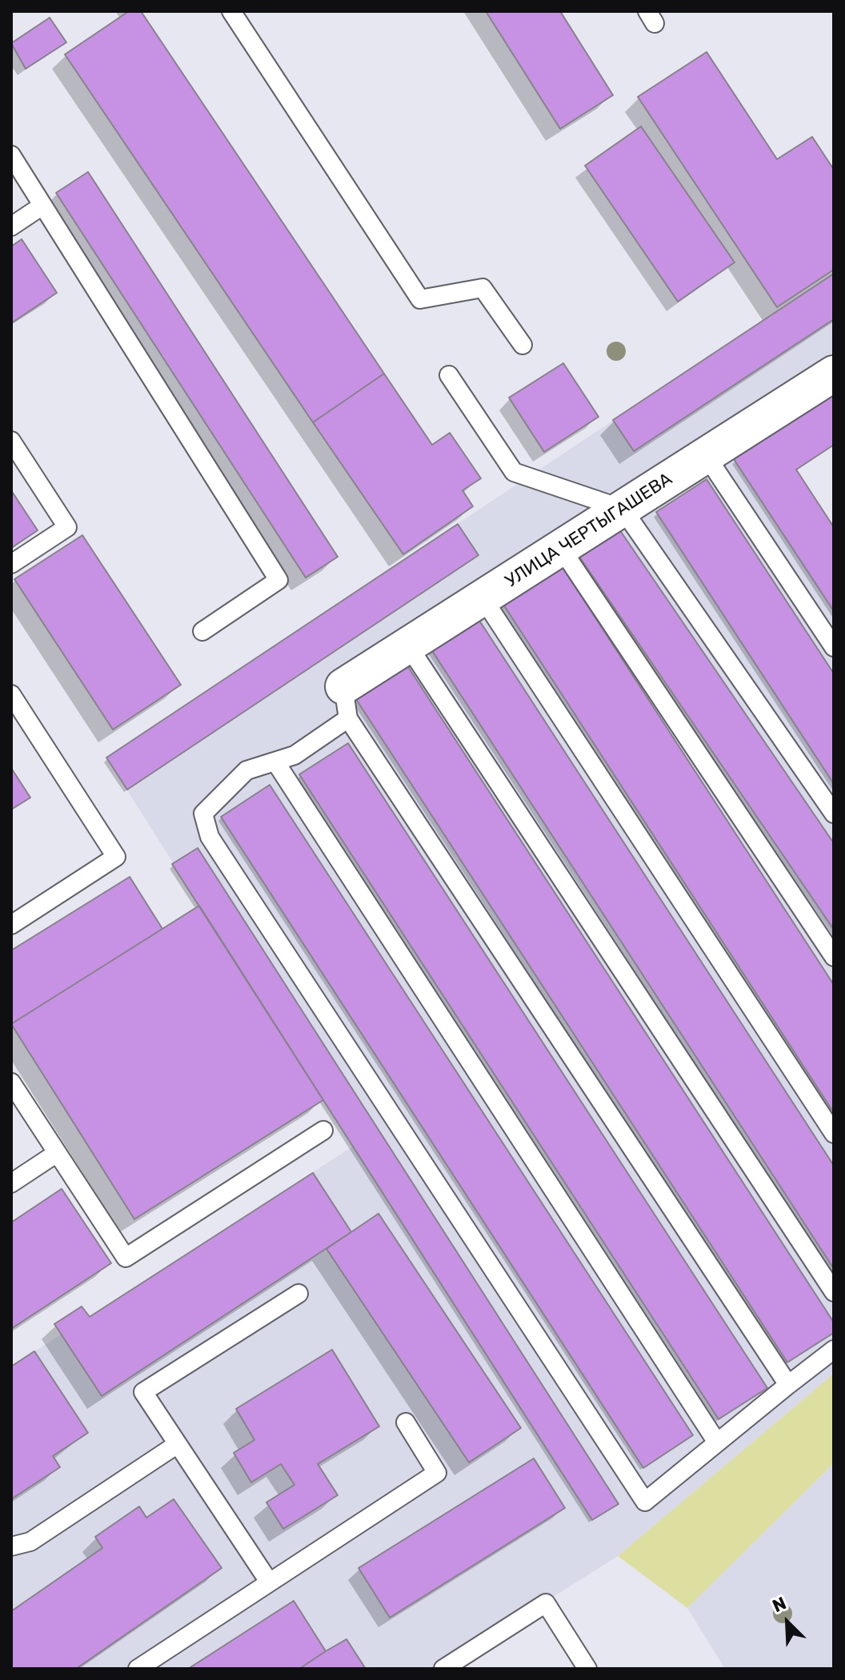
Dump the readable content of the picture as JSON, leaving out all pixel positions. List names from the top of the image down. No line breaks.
{"streets":{"street":["УЛИЦА ЧЕРТЫГАШЕВА"]},"north":"top left"}
